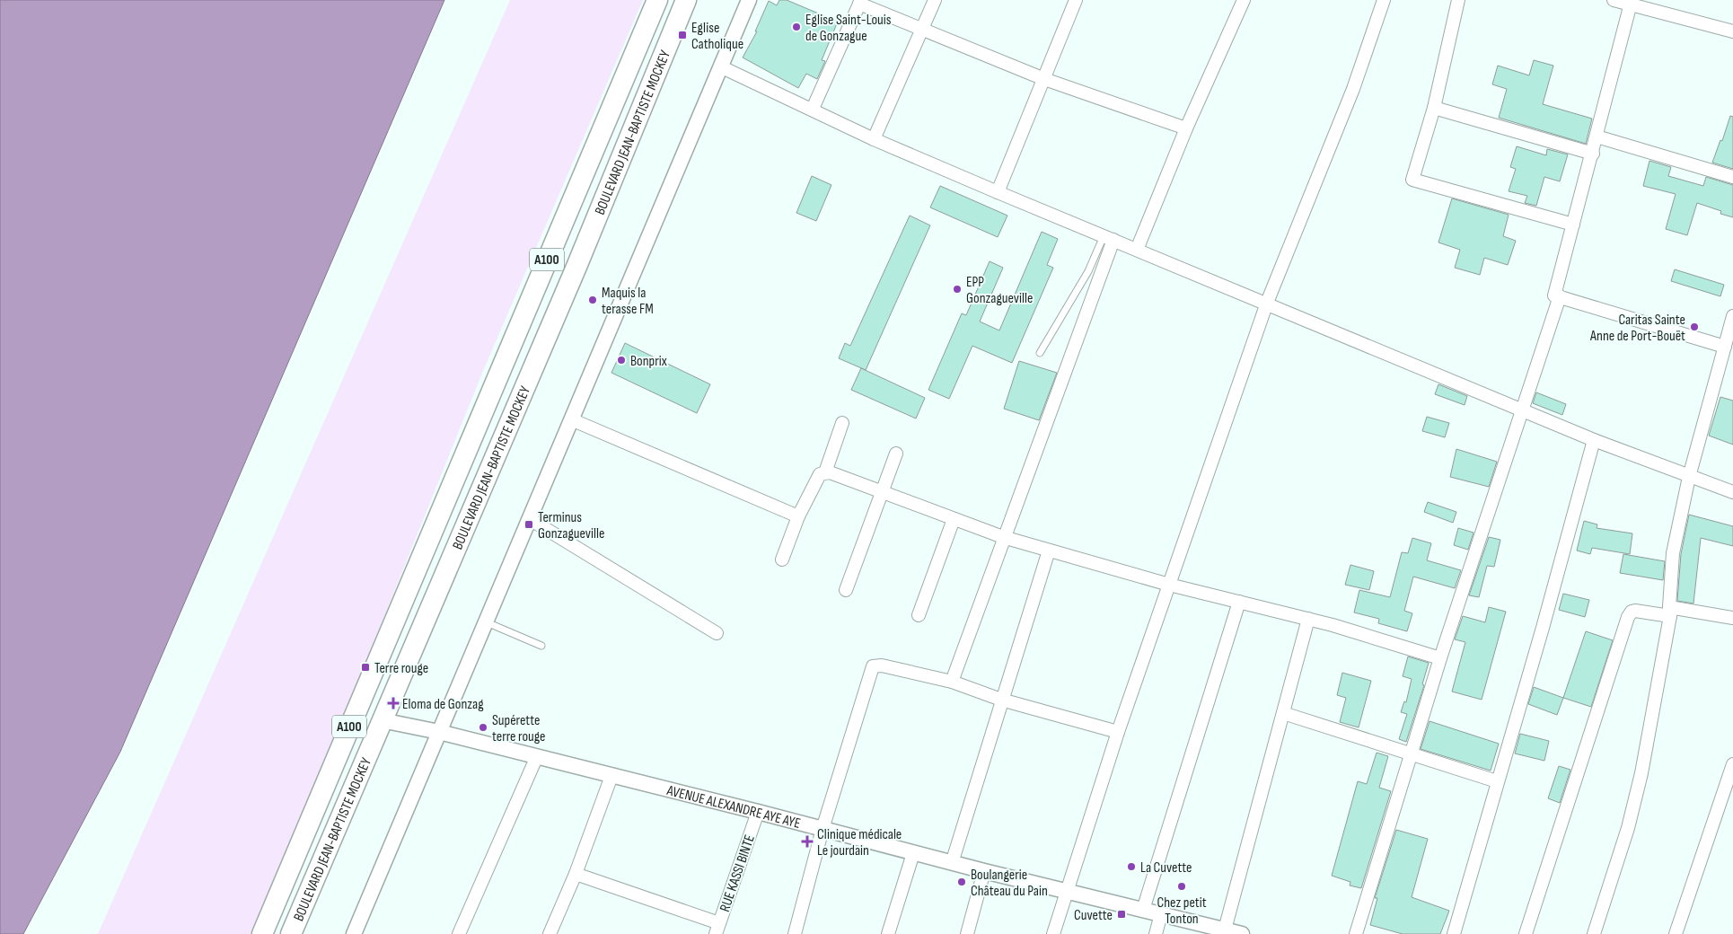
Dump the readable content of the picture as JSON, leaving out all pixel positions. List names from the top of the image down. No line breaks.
{"streets":{"highway":["BOULEVARD JEAN-BAPTISTE MOCKEY","A100"],"street":["AVENUE ALEXANDRE AYE AYE","RUE KASSI BINTE"]},"crossings":[["BOULEVARD JEAN-BAPTISTE MOCKEY","AVENUE ALEXANDRE AYE AYE"],["AVENUE ALEXANDRE AYE AYE","RUE KASSI BINTE"]],"places":{"other":["Eglise Saint-Louis de Gonzague","EPP Gonzagueville","Maquis la terasse FM","Caritas Sainte Anne de Port-Bouët","Bonprix","Supérette terre rouge","La Cuvette","Boulangerie Château du Pain","Chez petit Tonton"],"transit":["Eglise Catholique","Terminus Gonzagueville","Terre rouge","Cuvette"],"health":["Eloma de Gonzag","Clinique médicale Le jourdain"]}}
